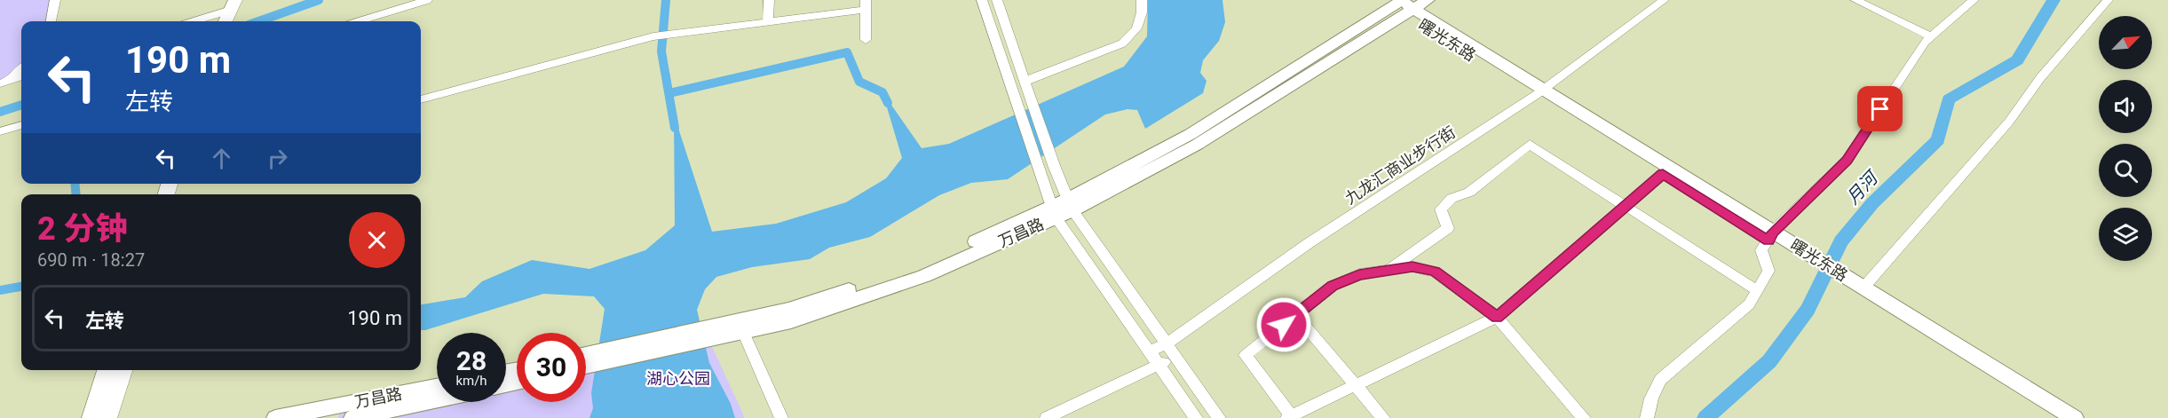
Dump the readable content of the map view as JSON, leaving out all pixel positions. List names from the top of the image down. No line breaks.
{"streets":{"main road":["曙光东路","万昌路"],"street":["九龙汇商业步行街"]},"crossings":[["曙光东路","九龙汇商业步行街"],["曙光东路","万昌路"]],"water":["月河"],"parks":["湖心公园"],"north":"top right","page":{"turn":["190 m","左转"],"heading":["2 分钟","690 m · 18:27"],"list":[{"name":"左转","value":"190 m"}],"speed":"28 km/h","limit":"30"}}
